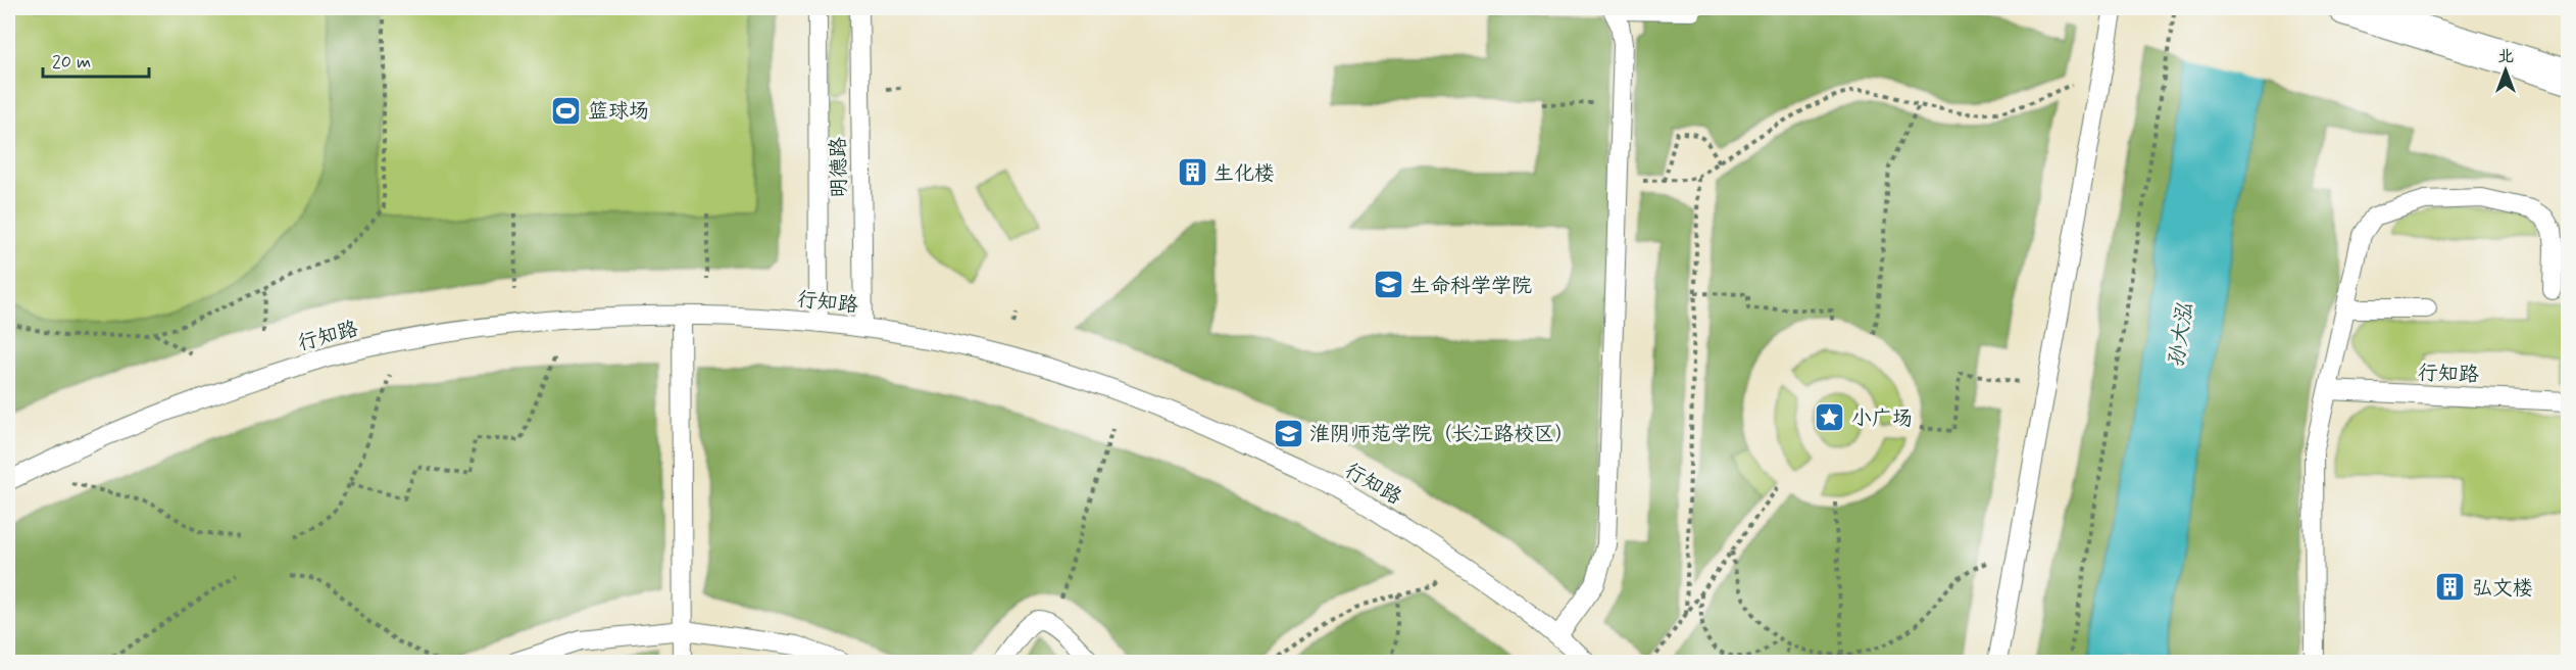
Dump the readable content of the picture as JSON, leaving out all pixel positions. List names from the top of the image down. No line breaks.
{"streets":{"lane":["明德路","行知路"]},"crossings":[["明德路","行知路"]],"water":["孙大泓"],"places":{"sports":["篮球场"],"building":["生化楼","弘文楼"],"school or university":["生命科学学院","淮阴师范学院（长江路校区）"],"place":["小广场"]},"scale_bar":"20 m","north":"top"}
